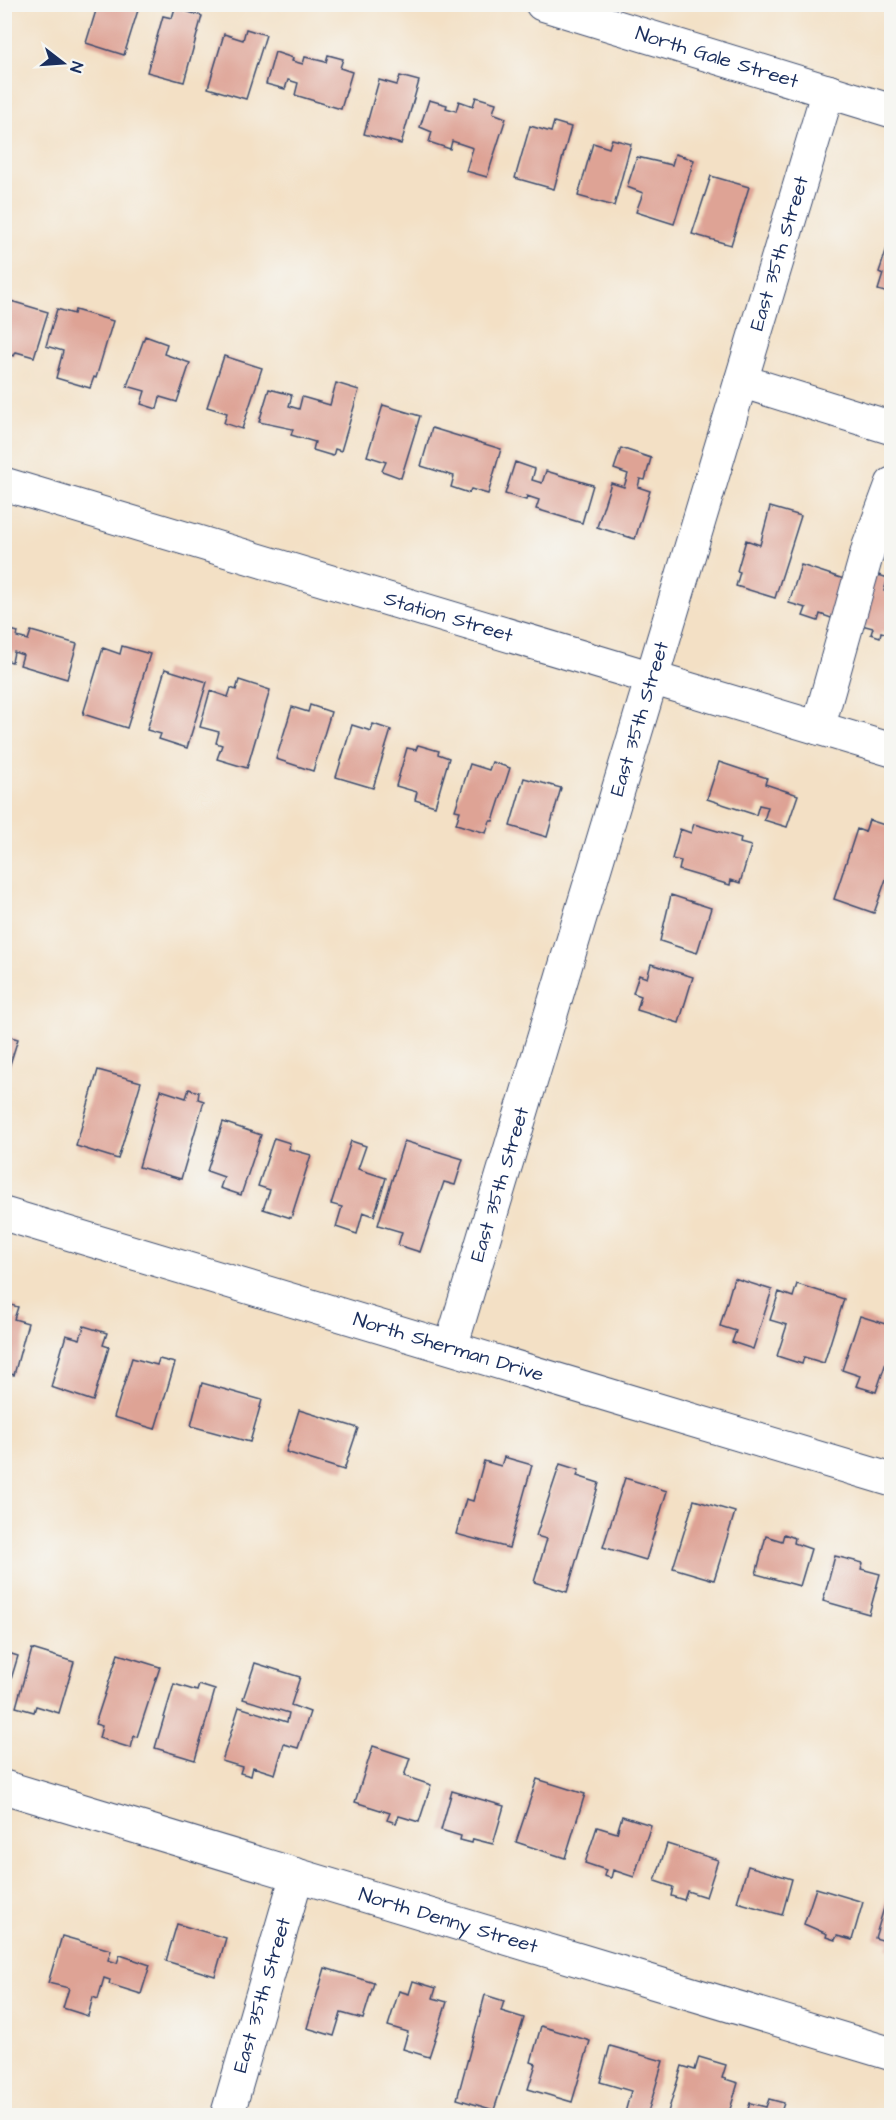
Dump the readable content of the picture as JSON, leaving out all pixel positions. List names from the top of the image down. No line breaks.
{"streets":{"street":["North Gale Street","East 35th Street","Station Street","North Sherman Drive","North Denny Street"]},"crossings":[["North Gale Street","East 35th Street"],["East 35th Street","Station Street"],["East 35th Street","North Sherman Drive"],["East 35th Street","North Denny Street"]],"north":"right"}
